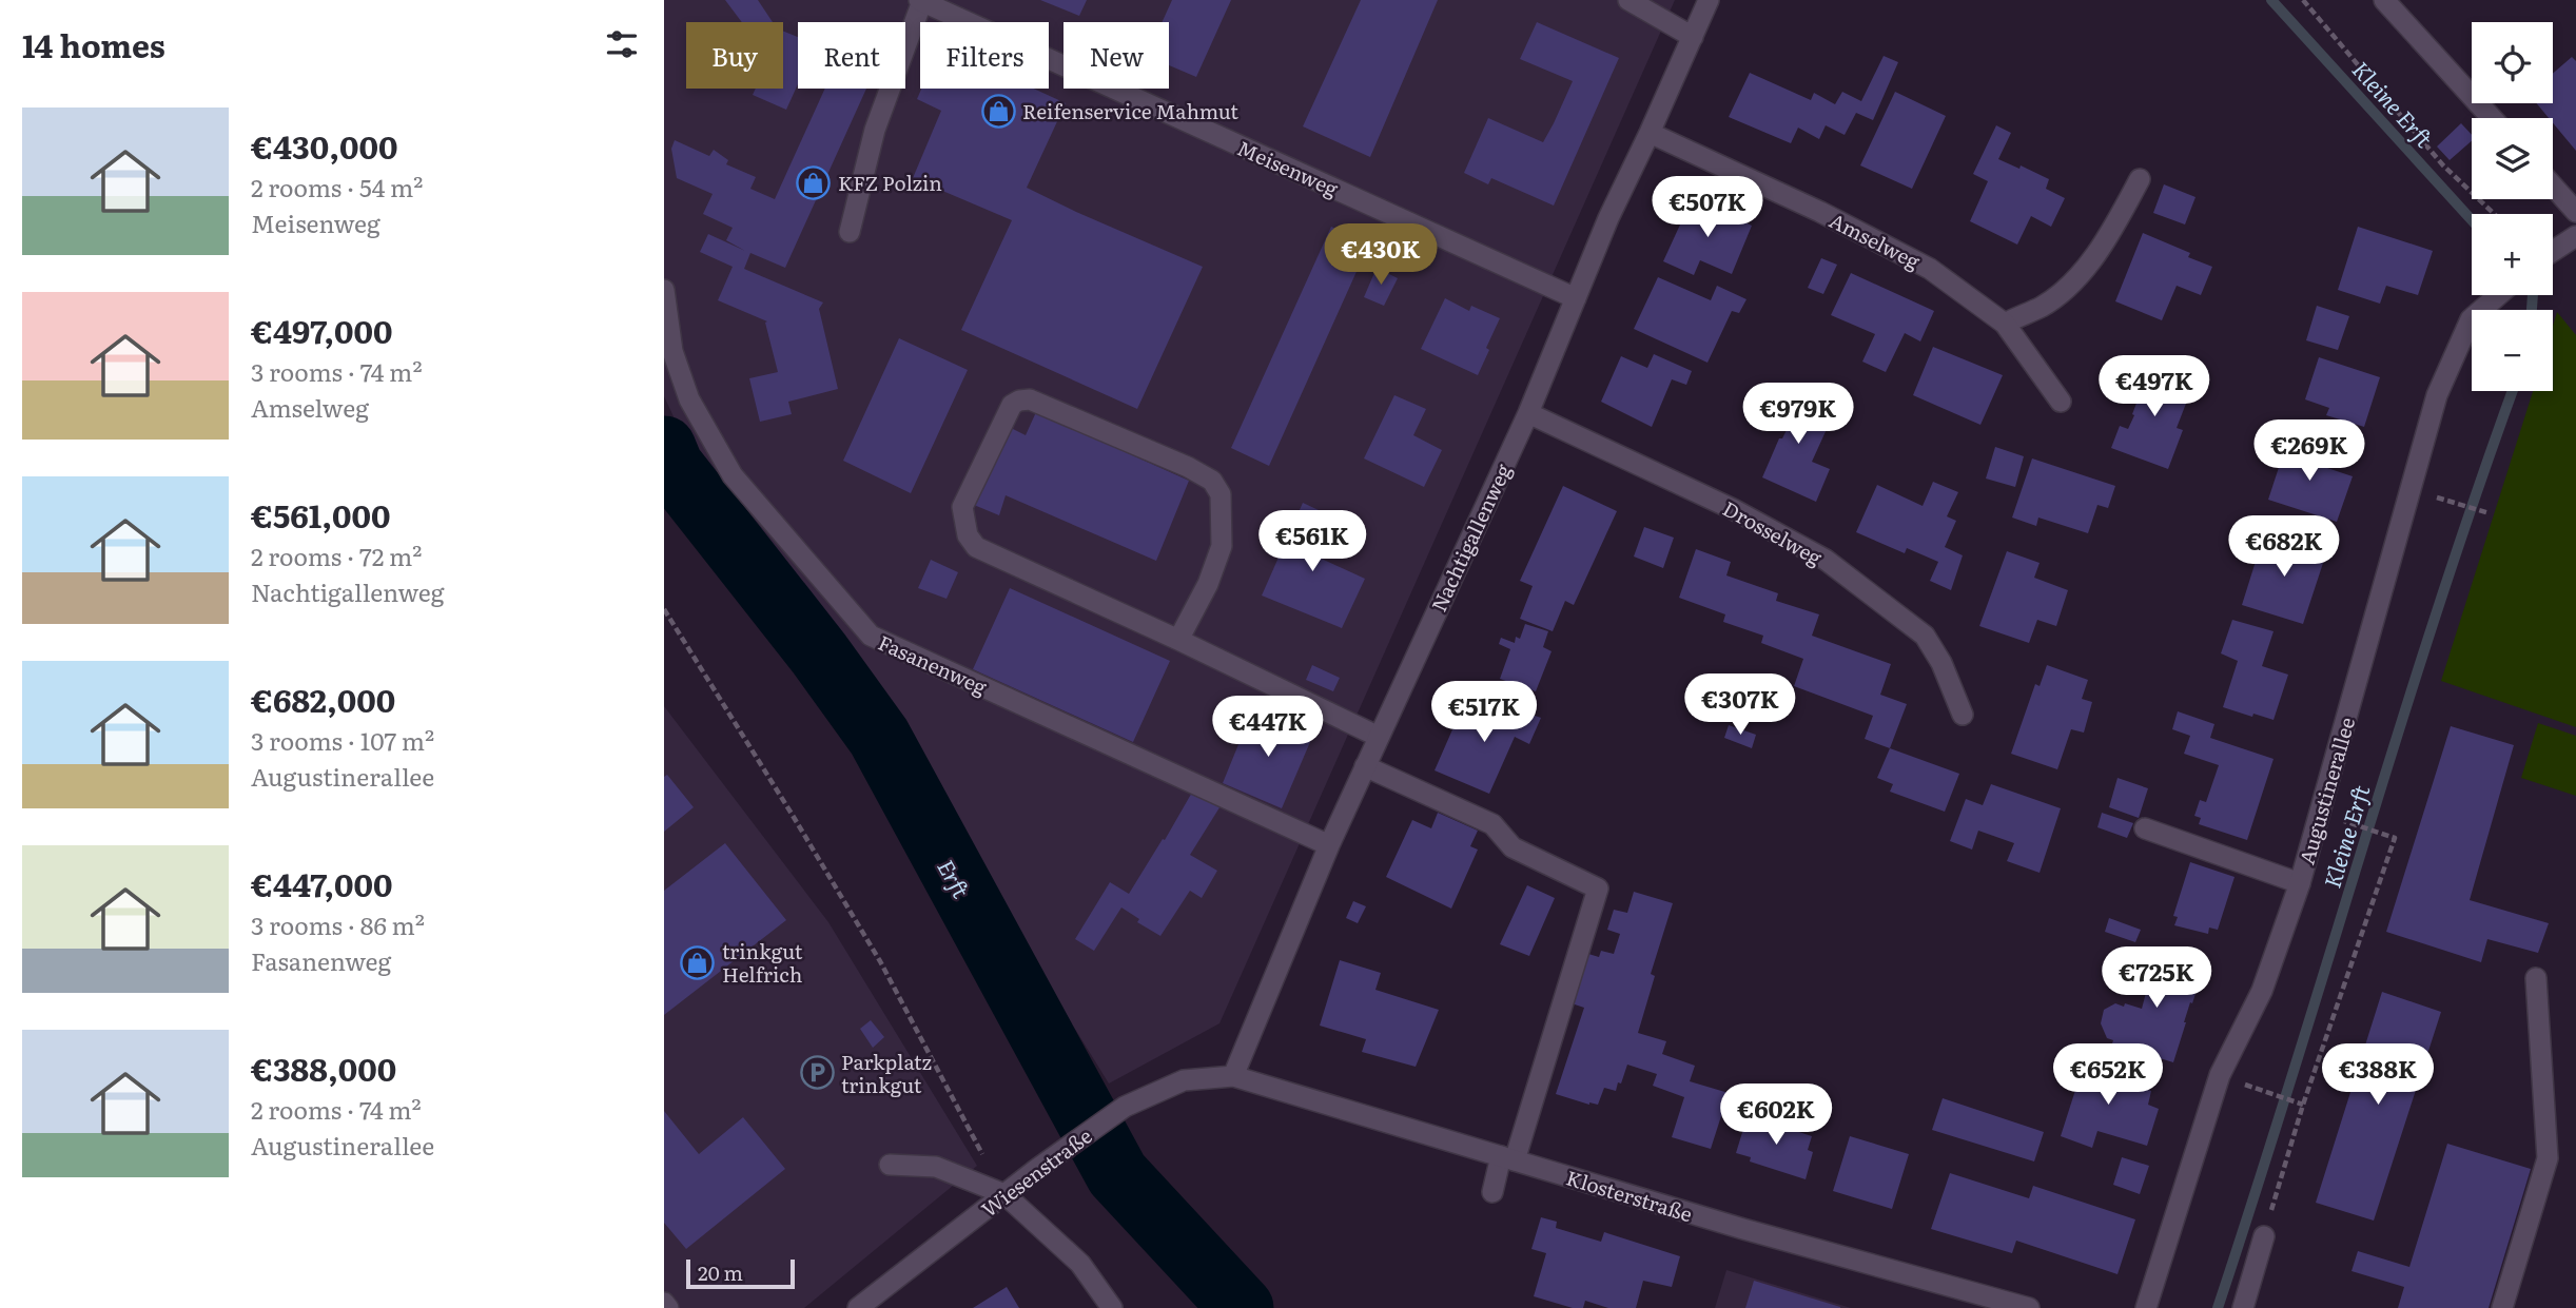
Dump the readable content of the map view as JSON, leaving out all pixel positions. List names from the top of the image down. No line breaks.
{"streets":{"street":["Meisenweg","Amselweg","Drosselweg","Nachtigallenweg","Fasanenweg","Augustinerallee","Wiesenstraße","Klosterstraße"]},"crossings":[["Meisenweg","Nachtigallenweg"],["Amselweg","Nachtigallenweg"],["Drosselweg","Nachtigallenweg"],["Nachtigallenweg","Fasanenweg"],["Nachtigallenweg","Wiesenstraße"],["Nachtigallenweg","Klosterstraße"],["Wiesenstraße","Klosterstraße"]],"water":["Kleine Erft","Erft"],"places":{"shop":["Reifenservice Mahmut","KFZ Polzin","trinkgut Helfrich"],"parking":["Parkplatz trinkgut"]},"scale_bar":"20 m","page":{"heading":"14 homes","map_buttons":["+","−"],"chip":["Buy","Rent","Filters","New"],"list":[{"name":"€430,000","note":"2 rooms · 54 m² · Meisenweg"},{"name":"€497,000","note":"3 rooms · 74 m² · Amselweg"},{"name":"€561,000","note":"2 rooms · 72 m² · Nachtigallenweg"},{"name":"€682,000","note":"3 rooms · 107 m² · Augustinerallee"},{"name":"€447,000","note":"3 rooms · 86 m² · Fasanenweg"},{"name":"€388,000","note":"2 rooms · 74 m² · Augustinerallee"}],"price":["€507K","€430K","€497K","€979K","€269K","€561K","€682K","€307K","€517K","€447K","€725K","€652K","€388K","€602K"],"scale":"20 m"}}
